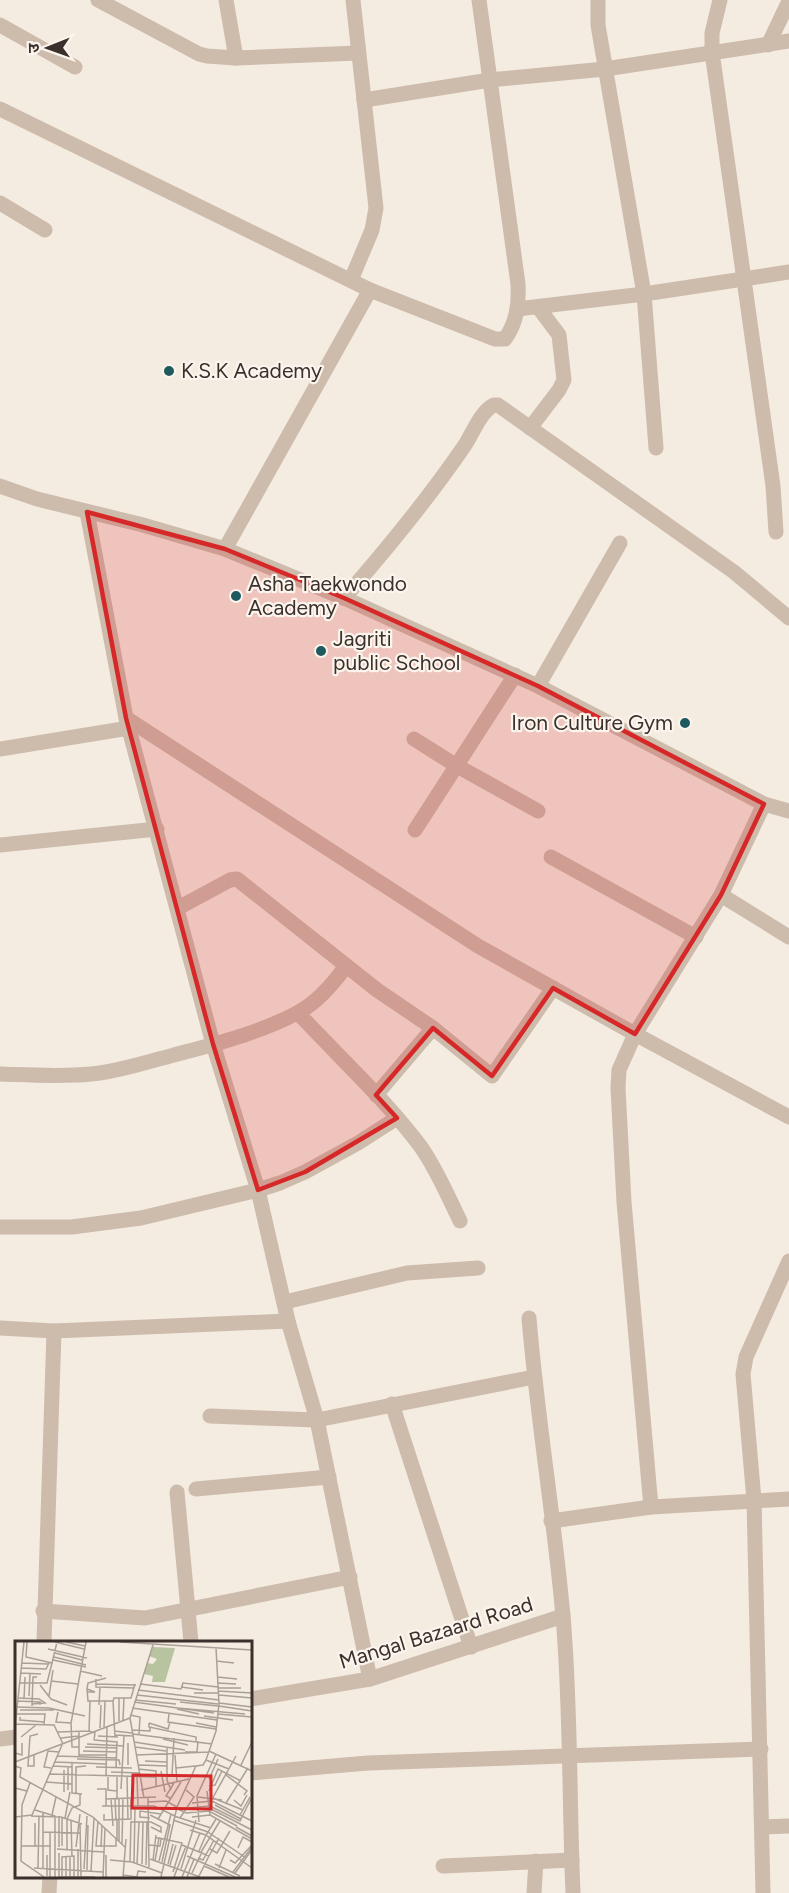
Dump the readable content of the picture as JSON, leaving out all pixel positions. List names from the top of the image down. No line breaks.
{"streets":{"street":["Mangal Bazaard Road"]},"places":["K.S.K Academy","Asha Taekwondo Academy","Jagriti public School","Iron Culture Gym"],"north":"left"}
